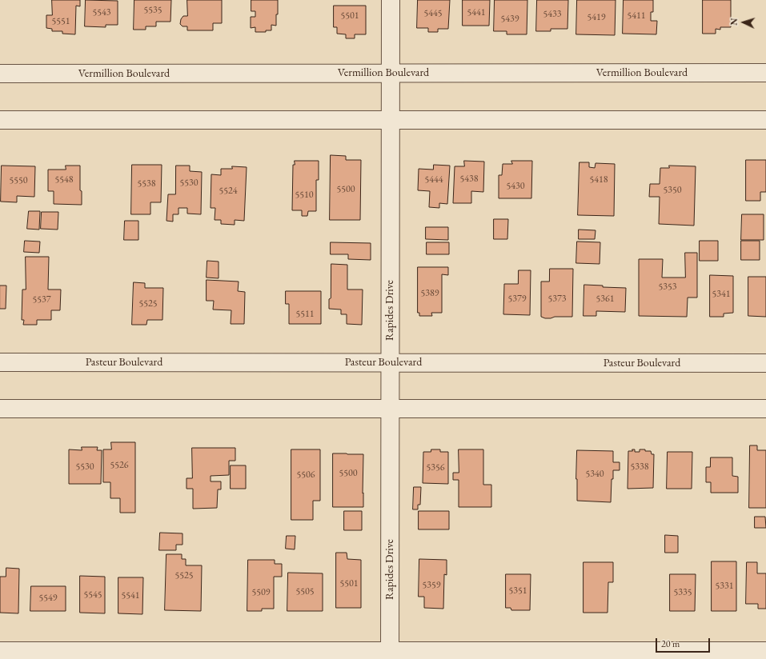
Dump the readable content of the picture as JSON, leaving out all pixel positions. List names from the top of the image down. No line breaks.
{"streets":{"street":["Vermillion Boulevard","Rapides Drive","Pasteur Boulevard"]},"crossings":[["Vermillion Boulevard","Rapides Drive"],["Rapides Drive","Pasteur Boulevard"]],"house_numbers":["5535","5543","5441","5445","5433","5501","5411","5419","5439","5551","5438","5548","5444","5418","5550","5530","5538","5430","5500","5350","5524","5510","5353","5389","5341","5379","5373","5361","5537","5525","5511","5526","5530","5338","5356","5500","5340","5506","5525","5501","5359","5331","5351","5505","5509","5335","5545","5541","5549"],"scale_bar":"20 m","north":"left"}
